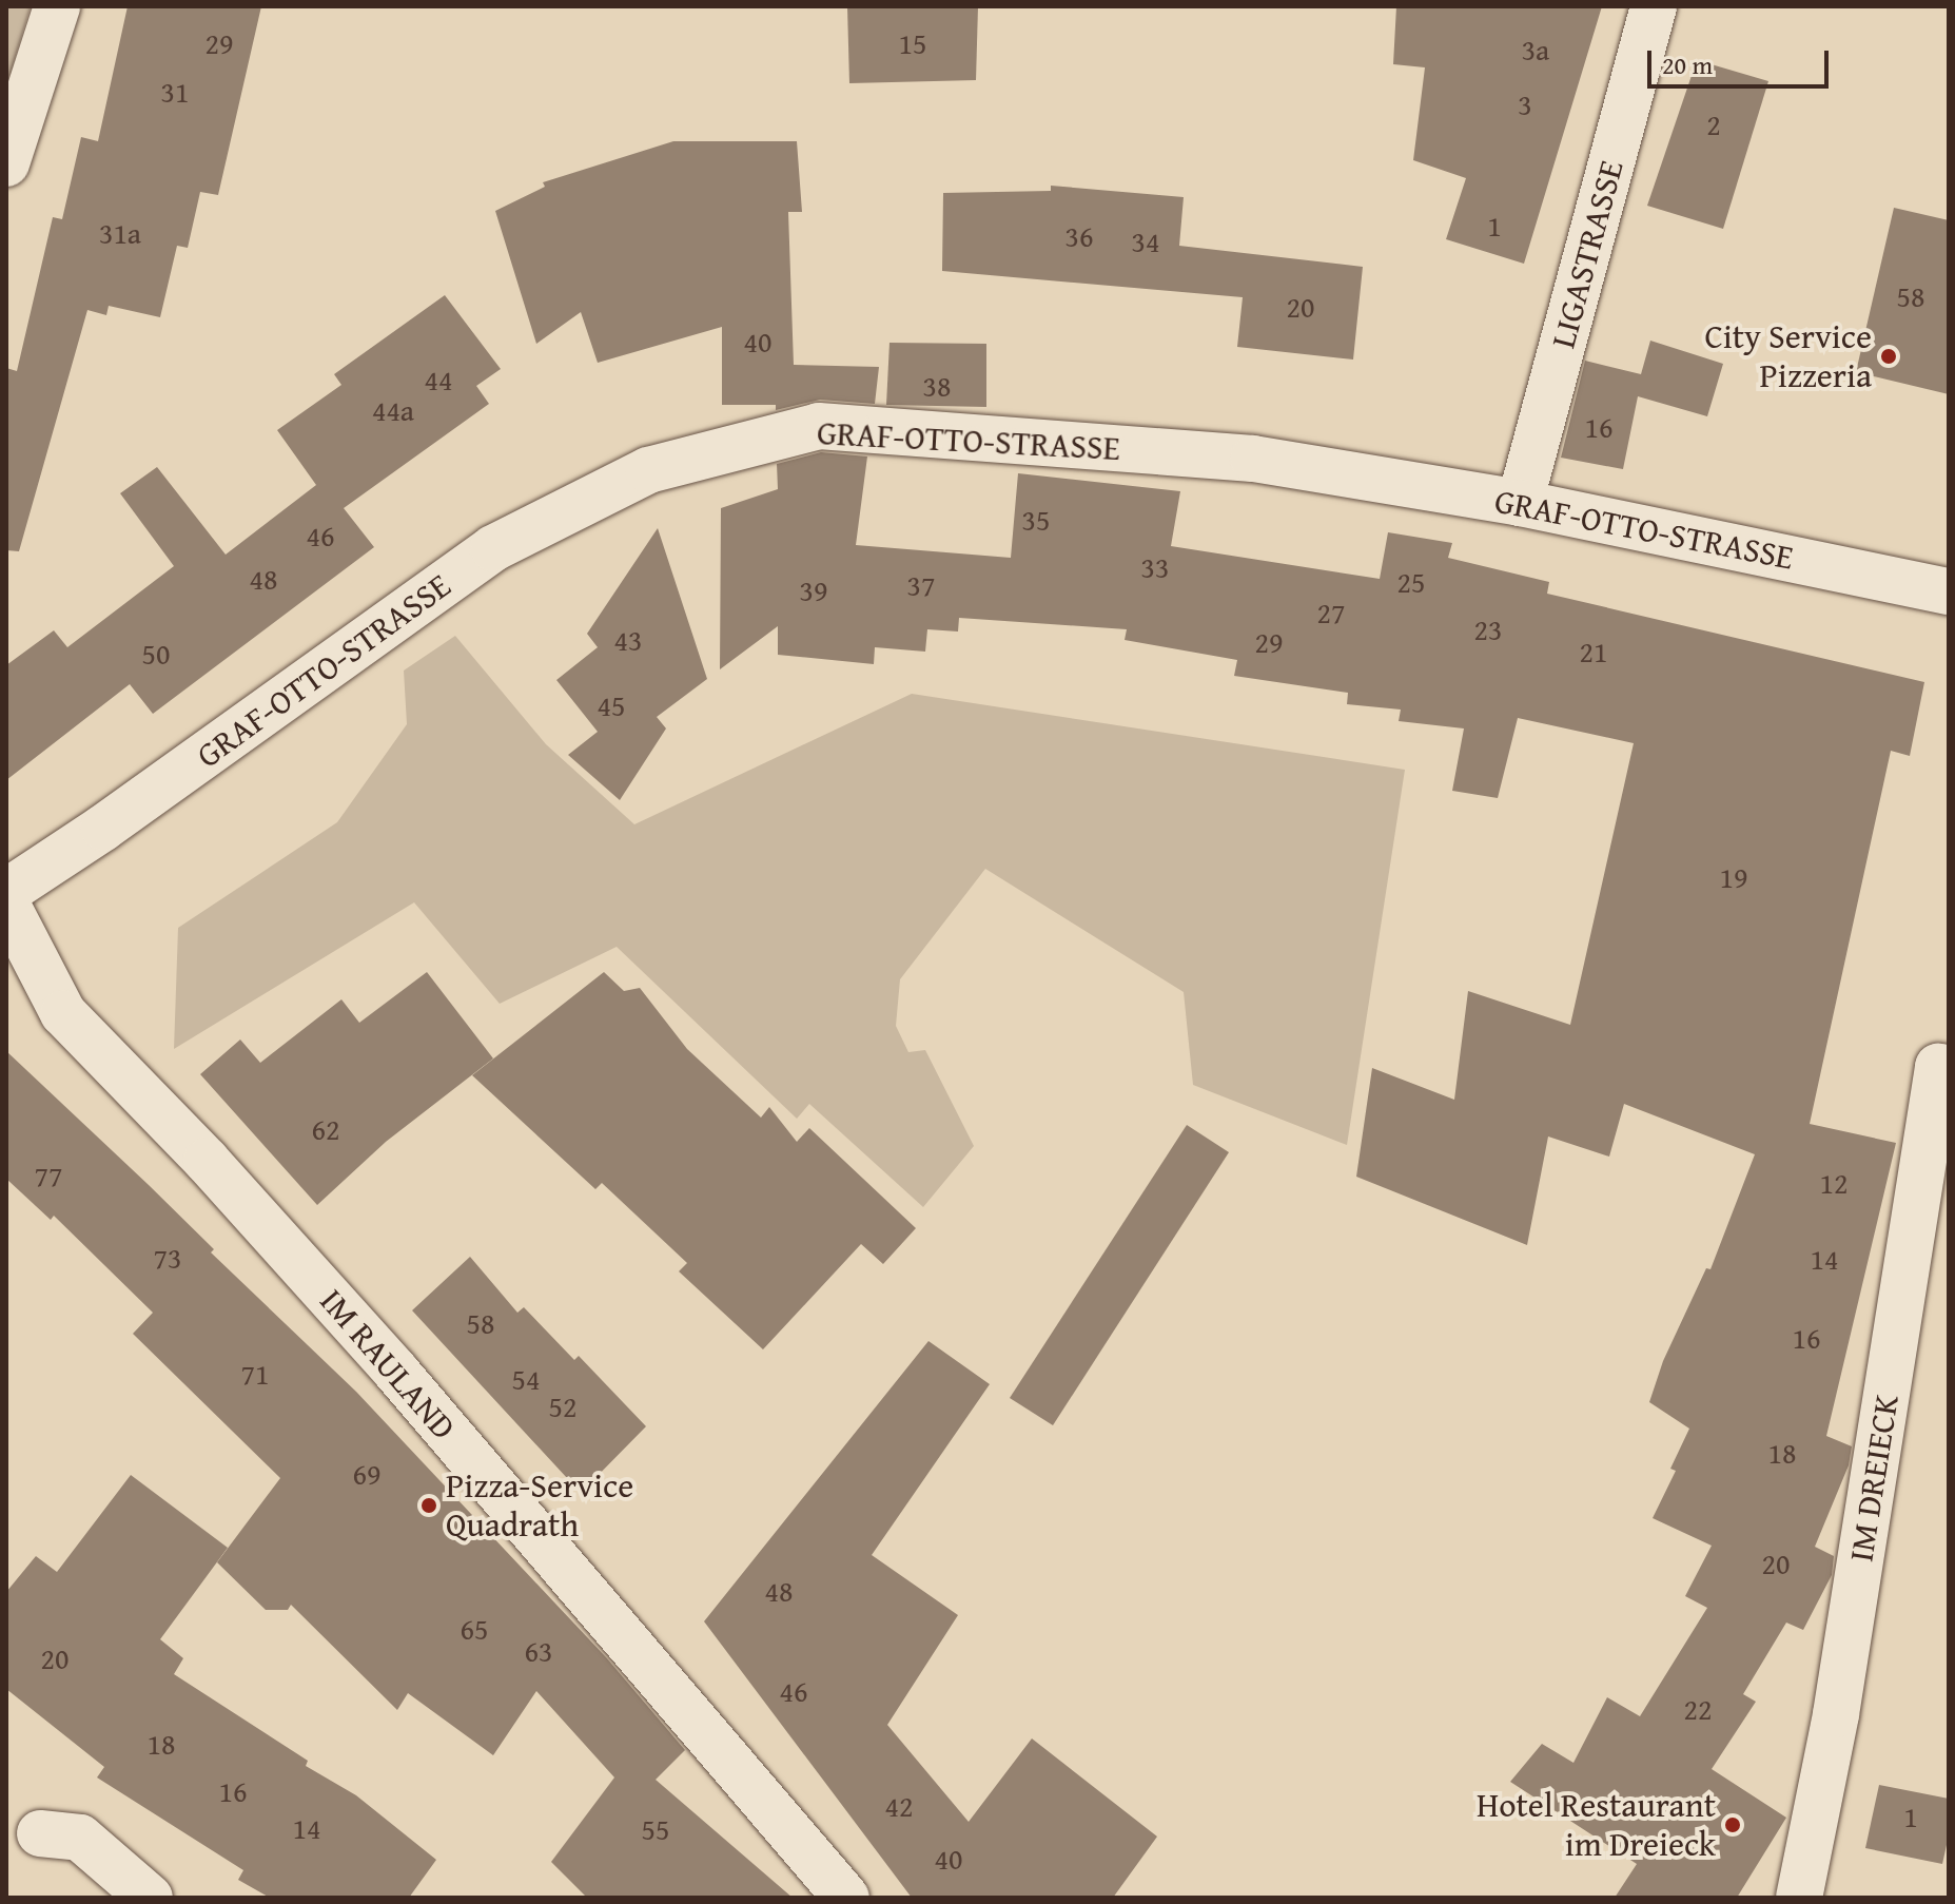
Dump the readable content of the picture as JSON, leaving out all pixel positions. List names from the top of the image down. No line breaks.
{"streets":{"street":["LIGASTRASSE","GRAF-OTTO-STRASSE","IM RAULAND","IM DREIECK"]},"crossings":[["LIGASTRASSE","GRAF-OTTO-STRASSE"]],"places":["City Service Pizzeria","Pizza-Service Quadrath","Hotel Restaurant im Dreieck"],"house_numbers":["29","15","3a","31","3","2","1","31a","36","34","58","20","40","44","38","44a","16","35","46","33","48","25","37","39","27","23","43","29","21","50","45","19","62","77","12","73","14","58","16","71","54","52","18","69","20","48","65","63","20","46","22","18","16","42","1","14","55","40"],"scale_bar":"20 m"}
